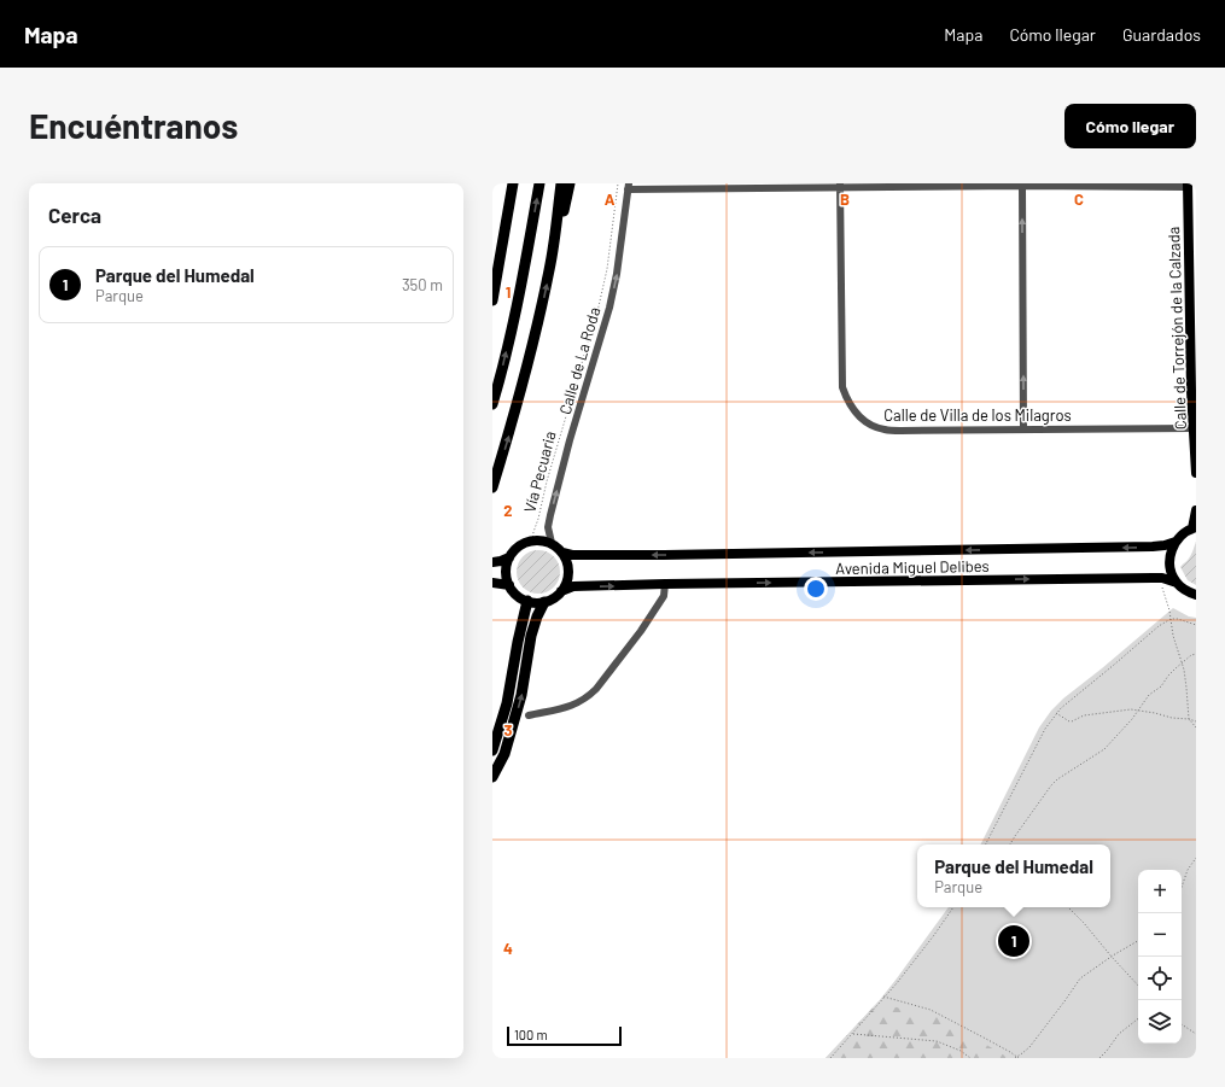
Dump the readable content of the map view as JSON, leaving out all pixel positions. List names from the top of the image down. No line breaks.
{"streets":{"main road":["Calle de Torrejón de la Calzada","Avenida Miguel Delibes"],"street":["Calle de La Roda","Calle de Villa de los Milagros"],"path":["Vía Pecuaria"]},"crossings":[["Calle de Torrejón de la Calzada","Calle de Villa de los Milagros"],["Calle de La Roda","Vía Pecuaria"],["Calle de La Roda","Avenida Miguel Delibes"],["Vía Pecuaria","Avenida Miguel Delibes"]],"one_way":["Calle de La Roda"],"scale_bar":"100 m","page":{"header":"Mapa","nav":["Mapa","Cómo llegar","Guardados"],"buttons":"Cómo llegar","title":"Encuéntranos","heading":"Cerca","list":[{"mark":"1","name":"Parque del Humedal","note":"Parque","value":"350 m"}],"popup":["Parque del Humedal","Parque"],"map_buttons":["+","−"],"pins":"1","scale":"100 m"},"grid":{"columns":["A","B","C"],"rows":["1","2","3","4"]}}
